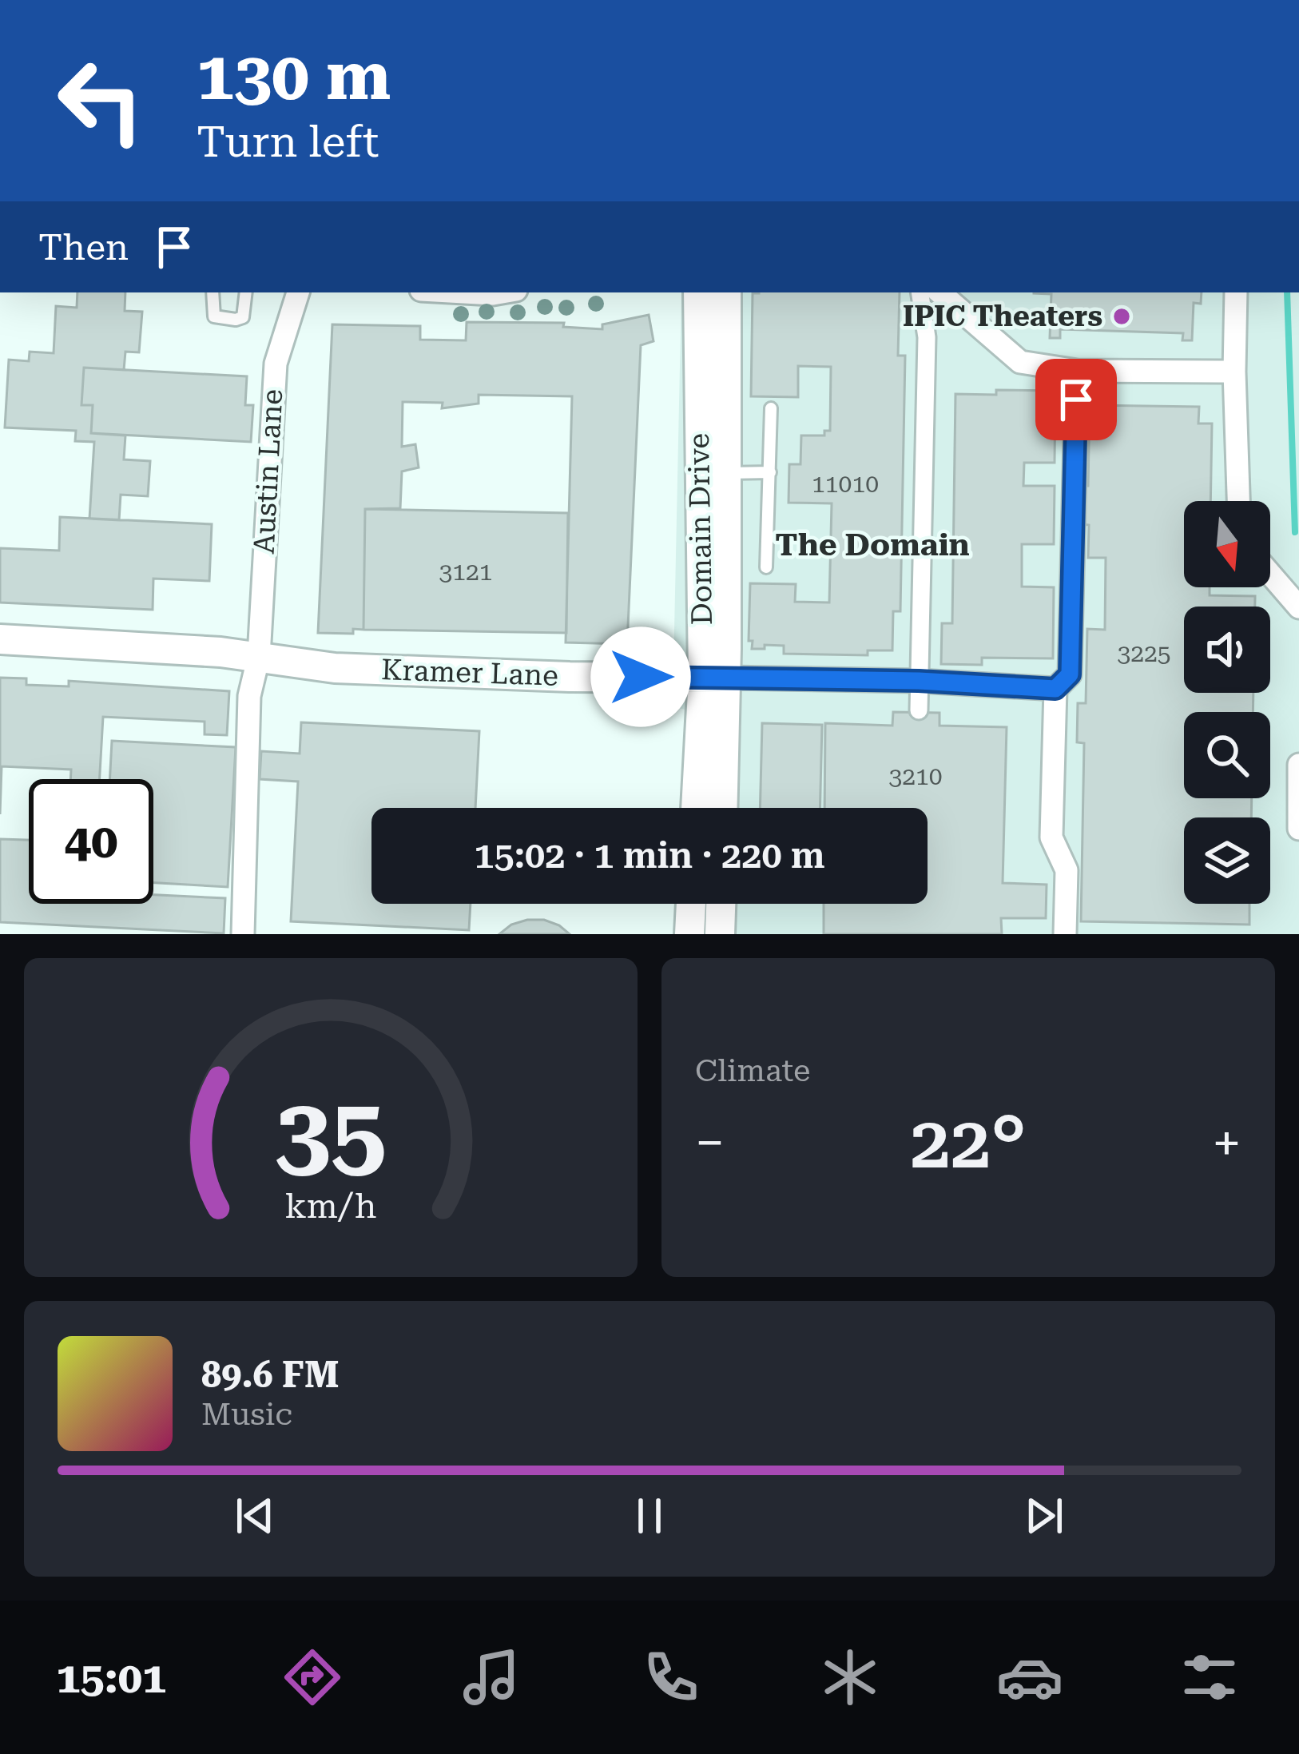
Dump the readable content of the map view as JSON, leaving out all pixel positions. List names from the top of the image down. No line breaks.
{"streets":{"street":["Austin Lane","Domain Drive","Kramer Lane"]},"crossings":[["Austin Lane","Kramer Lane"],["Domain Drive","Kramer Lane"]],"districts":["The Domain"],"places":["IPIC Theaters"],"house_numbers":["11010","3121","3225","3210"],"north":"bottom","page":{"turn":["130 m","Turn left"],"then":"Then","limit":"40","trip":"15:02 · 1 min · 220 m","tile":"Climate","heat":["−","22°","+"],"song":["89.6 FM","Music"],"tabs":"15:01","gauge":["35","km/h"]}}
